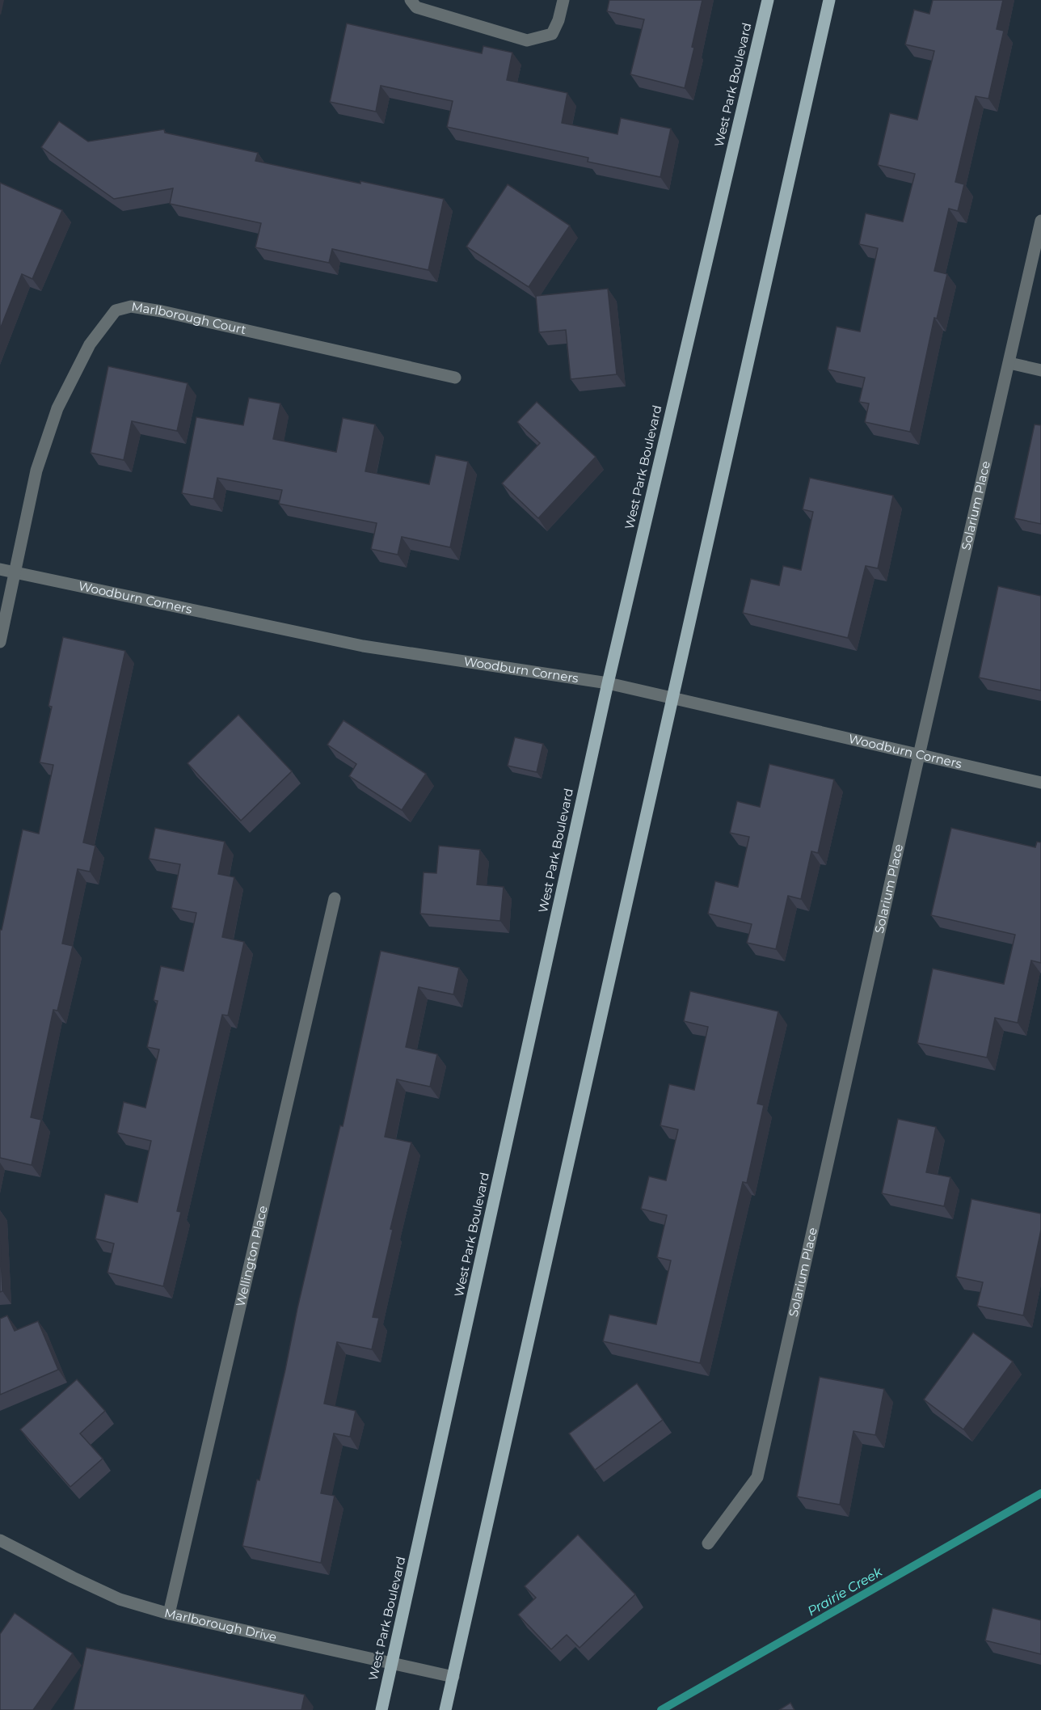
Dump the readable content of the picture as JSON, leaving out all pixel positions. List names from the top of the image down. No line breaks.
{"streets":{"main road":["West Park Boulevard"],"street":["Marlborough Court","Solarium Place","Woodburn Corners","Wellington Place","Marlborough Drive"]},"crossings":[["West Park Boulevard","Woodburn Corners"],["West Park Boulevard","Marlborough Drive"],["Marlborough Court","Woodburn Corners"],["Solarium Place","Woodburn Corners"],["Wellington Place","Marlborough Drive"]],"water":["Prairie Creek"]}
